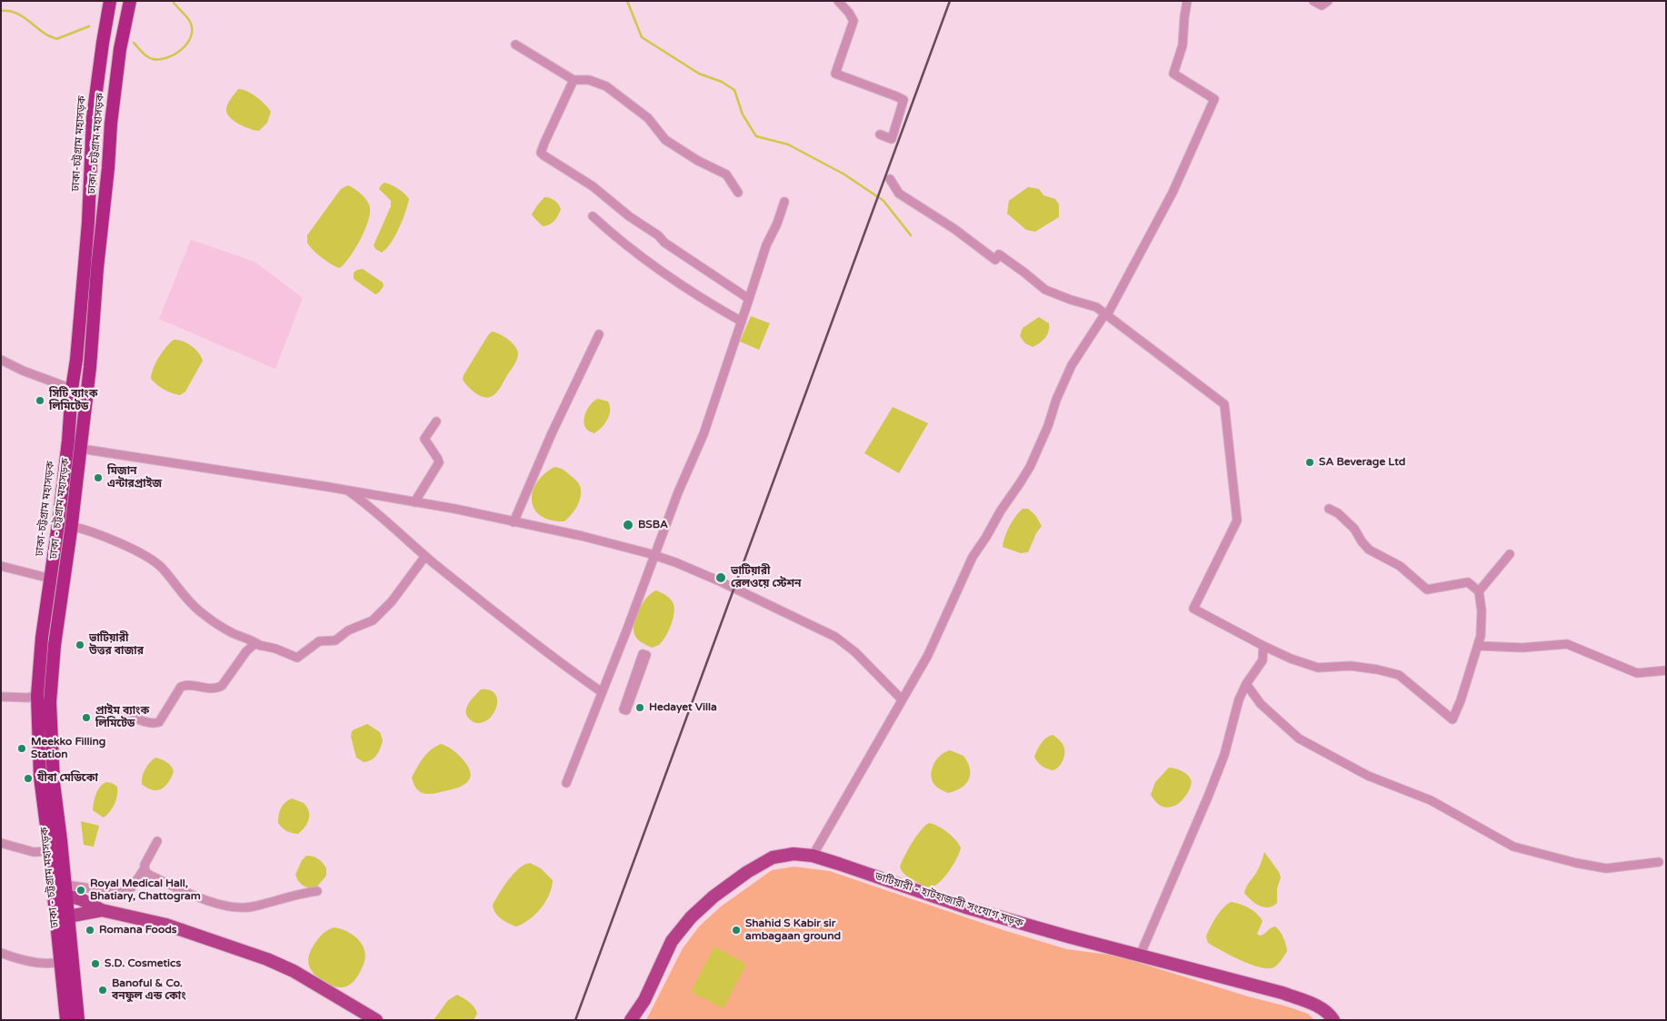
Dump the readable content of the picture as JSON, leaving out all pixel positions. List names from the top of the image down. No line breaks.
{"streets":{"highway":["ঢাকা-চট্টগ্রাম মহাসড়ক","ঢাকা - চট্টগ্রাম মহাসড়ক"],"main road":["ভাটিয়ারী - হাটহাজারী সংযোগ সড়ক"]},"places":["সিটি ব্যাংক লিমিটেড","SA Beverage Ltd","মিজান এন্টারপ্রাইজ","BSBA","ভাটিয়ারী রেলওয়ে স্টেশন","ভাটিয়ারী উত্তর বাজার","Hedayet Villa","প্রাইম ব্যাংক লিমিটেড","Meekko Filling Station","যীবা মেডিকো","Royal Medical Hall, Bhatiary, Chattogram","Romana Foods","Shahid S Kabir sir ambagaan ground","S.D. Cosmetics","Banoful & Co. বনফুল এন্ড কোং"]}
